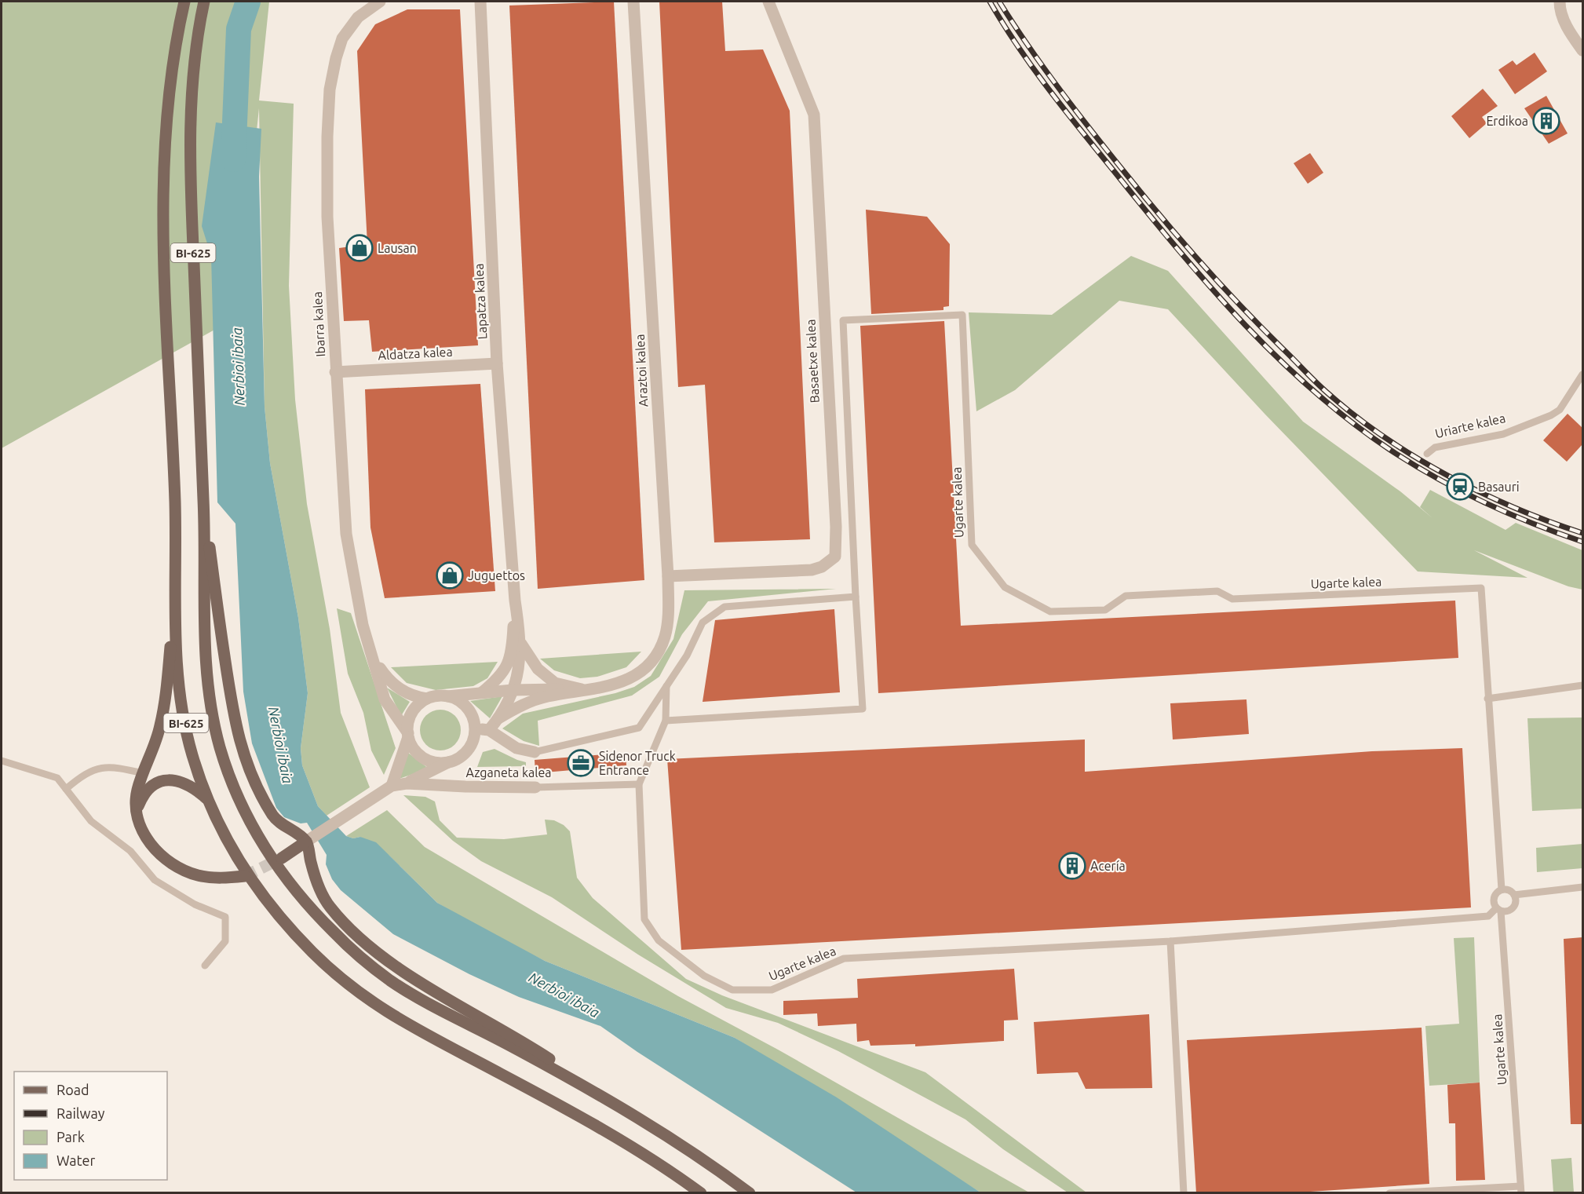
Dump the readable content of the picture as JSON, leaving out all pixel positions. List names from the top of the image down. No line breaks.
{"streets":{"main road":["BI-625"],"street":["Lapatza kalea","Ibarra kalea","Aldatza kalea","Basaetxe kalea","Araztoi kalea","Azganeta kalea"],"lane":["Uriarte kalea","Ugarte kalea"]},"crossings":[["Lapatza kalea","Aldatza kalea"],["Ibarra kalea","Aldatza kalea"],["Ibarra kalea","Azganeta kalea"],["Basaetxe kalea","Araztoi kalea"],["Ugarte kalea","Azganeta kalea"]],"water":["Nerbioi ibaia"],"places":{"building":["Erdikoa","Acería"],"shop":["Lausan","Juguettos"],"station":["Basauri"],"office":["Sidenor Truck Entrance"]},"legend":["Road","Railway","Park","Water"]}
